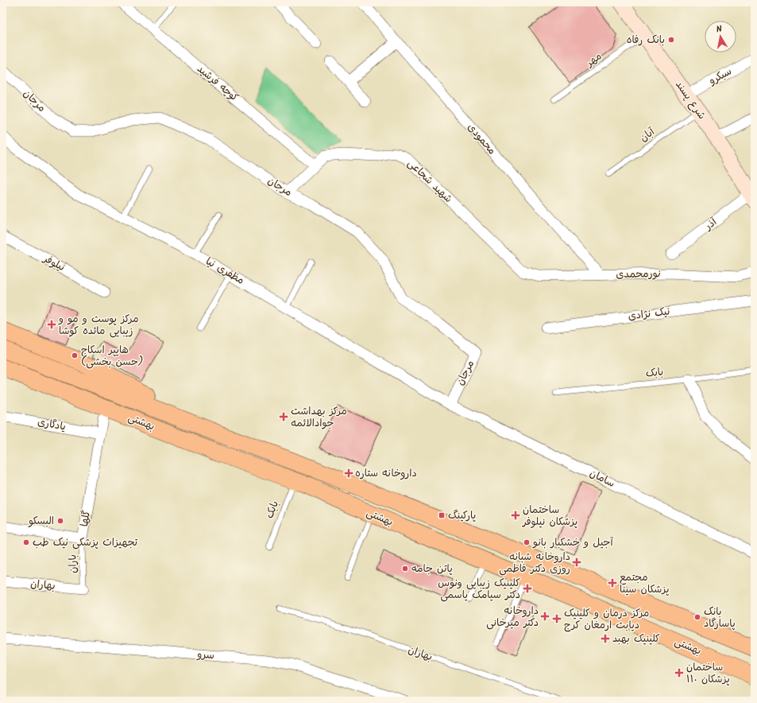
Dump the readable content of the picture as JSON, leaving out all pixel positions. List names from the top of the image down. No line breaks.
{"streets":{"main road":["شرع پسند","بهشتى"],"street":["سبکرو","كوچه فرشيد","مرجان","محمودی","شهید شجاعی","آذر","نیلوفر","مظفری نیا","نورمحمدی","نیک نژادی","یادگاری","سامان","گلها","بهاران","سرو"],"lane":["مهر","آبان","بابک","باران"]},"crossings":[["مهر","شرع پسند"],["سبکرو","شرع پسند"],["كوچه فرشيد","شهید شجاعی"],["شرع پسند","آبان"],["شرع پسند","آذر"],["مرجان","شهید شجاعی"],["مرجان","مظفری نیا"],["مرجان","سامان"],["محمودی","نورمحمدی"],["شهید شجاعی","نورمحمدی"],["مظفری نیا","سامان"],["بابک","بهشتى"],["یادگاری","گلها"],["گلها","باران"],["باران","بهاران"]],"places":{"other":["بانک رفاه","هایپر اسکاج (حسن بخشی)","البسکو","تجهیزات پزشکی نیک‌ طب","آجیل و خشکبار بانو","پاتن جامه","بانک پاسارگاد"],"health":["مرکز پوست و مو و زیبایی مائده کوشا","مرکز بهداشت جوادالائمه","داروخانه ستاره","ساختمان پزشکان نیلوفر","داروخانه شبانه روزی دکتر فاطمی","مجتمع پزشکان سینا","کلینیک زیبایی ونوس دکتر سیامک یاسمی","داروخانه دکتر میرخانی","مرکز درمان و کلینیک دیابت ارمغان کرج","کلینیک بهبد","ساختمان پزشکان ۱۱۰"],"transit":["پارکینگ"]},"north":"top"}
